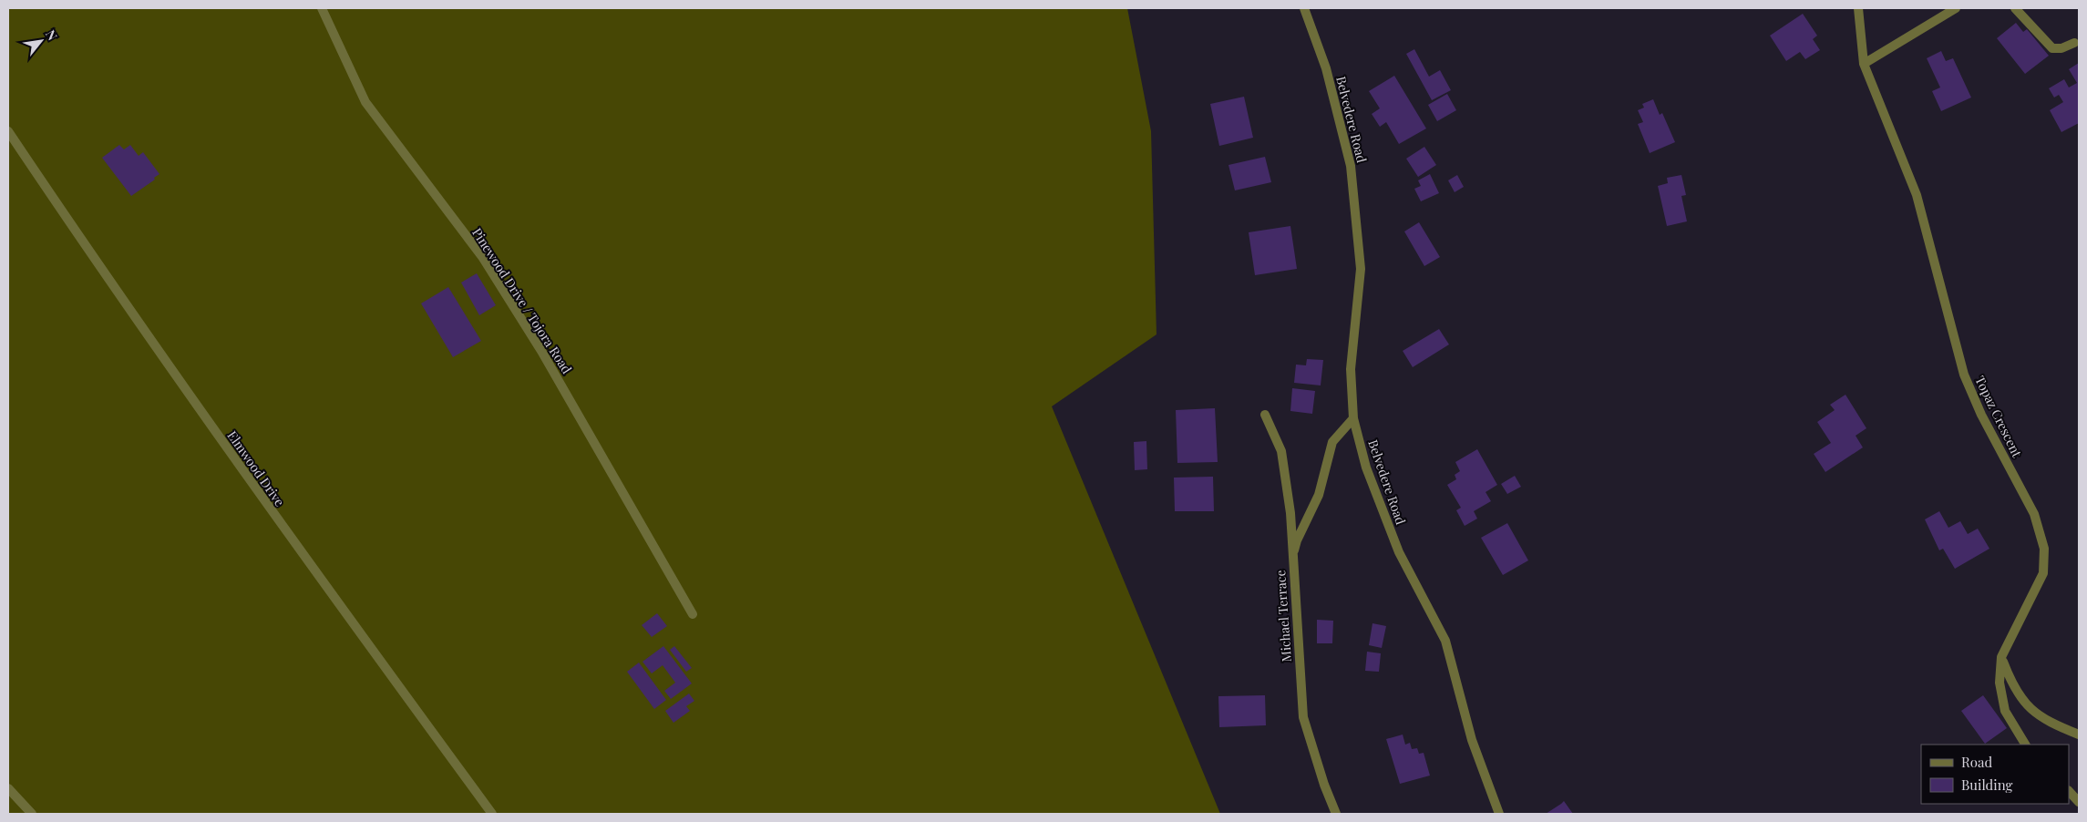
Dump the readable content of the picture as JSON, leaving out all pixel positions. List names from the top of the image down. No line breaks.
{"streets":{"street":["Belvedere Road","Pinewood Drive / Tojora Road","Topaz Crescent","Elmwood Drive","Michael Terrace"]},"legend":["Road","Building"],"north":"top right"}
